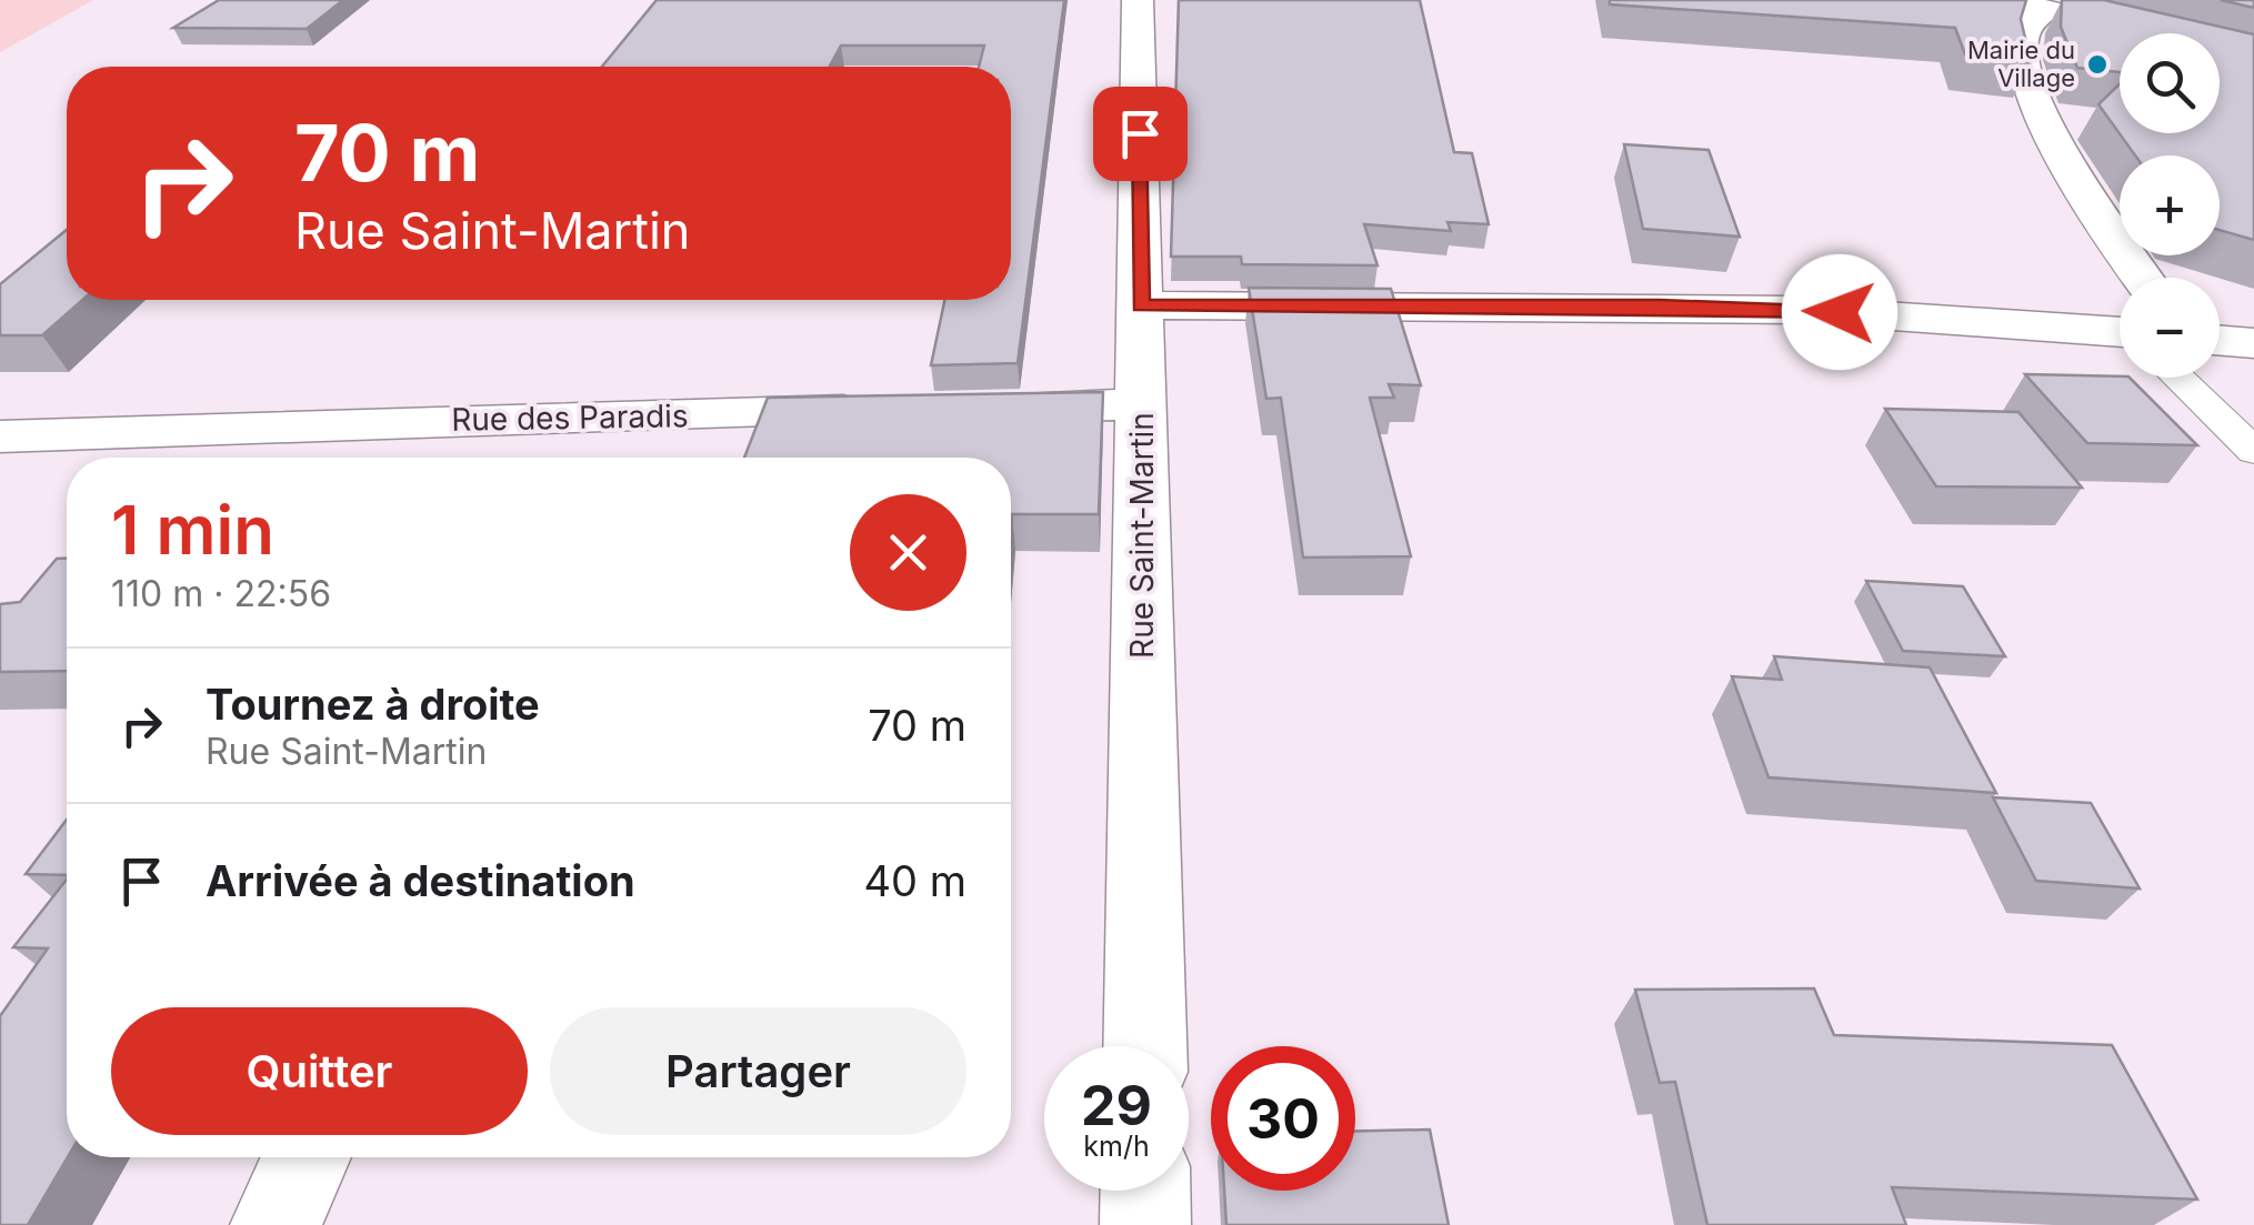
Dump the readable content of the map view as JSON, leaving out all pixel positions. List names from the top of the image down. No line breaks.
{"streets":{"street":["Rue des Paradis","Rue Saint-Martin"]},"places":["Mairie du Village"],"page":{"map_buttons":["+","−"],"turn":["70 m","Rue Saint-Martin"],"heading":["1 min","110 m · 22:56"],"list":[{"name":"Tournez à droite","note":"Rue Saint-Martin","value":"70 m"},{"name":"Arrivée à destination","value":"40 m"}],"buttons":["Quitter","Partager"],"speed":"29 km/h","limit":"30"}}
